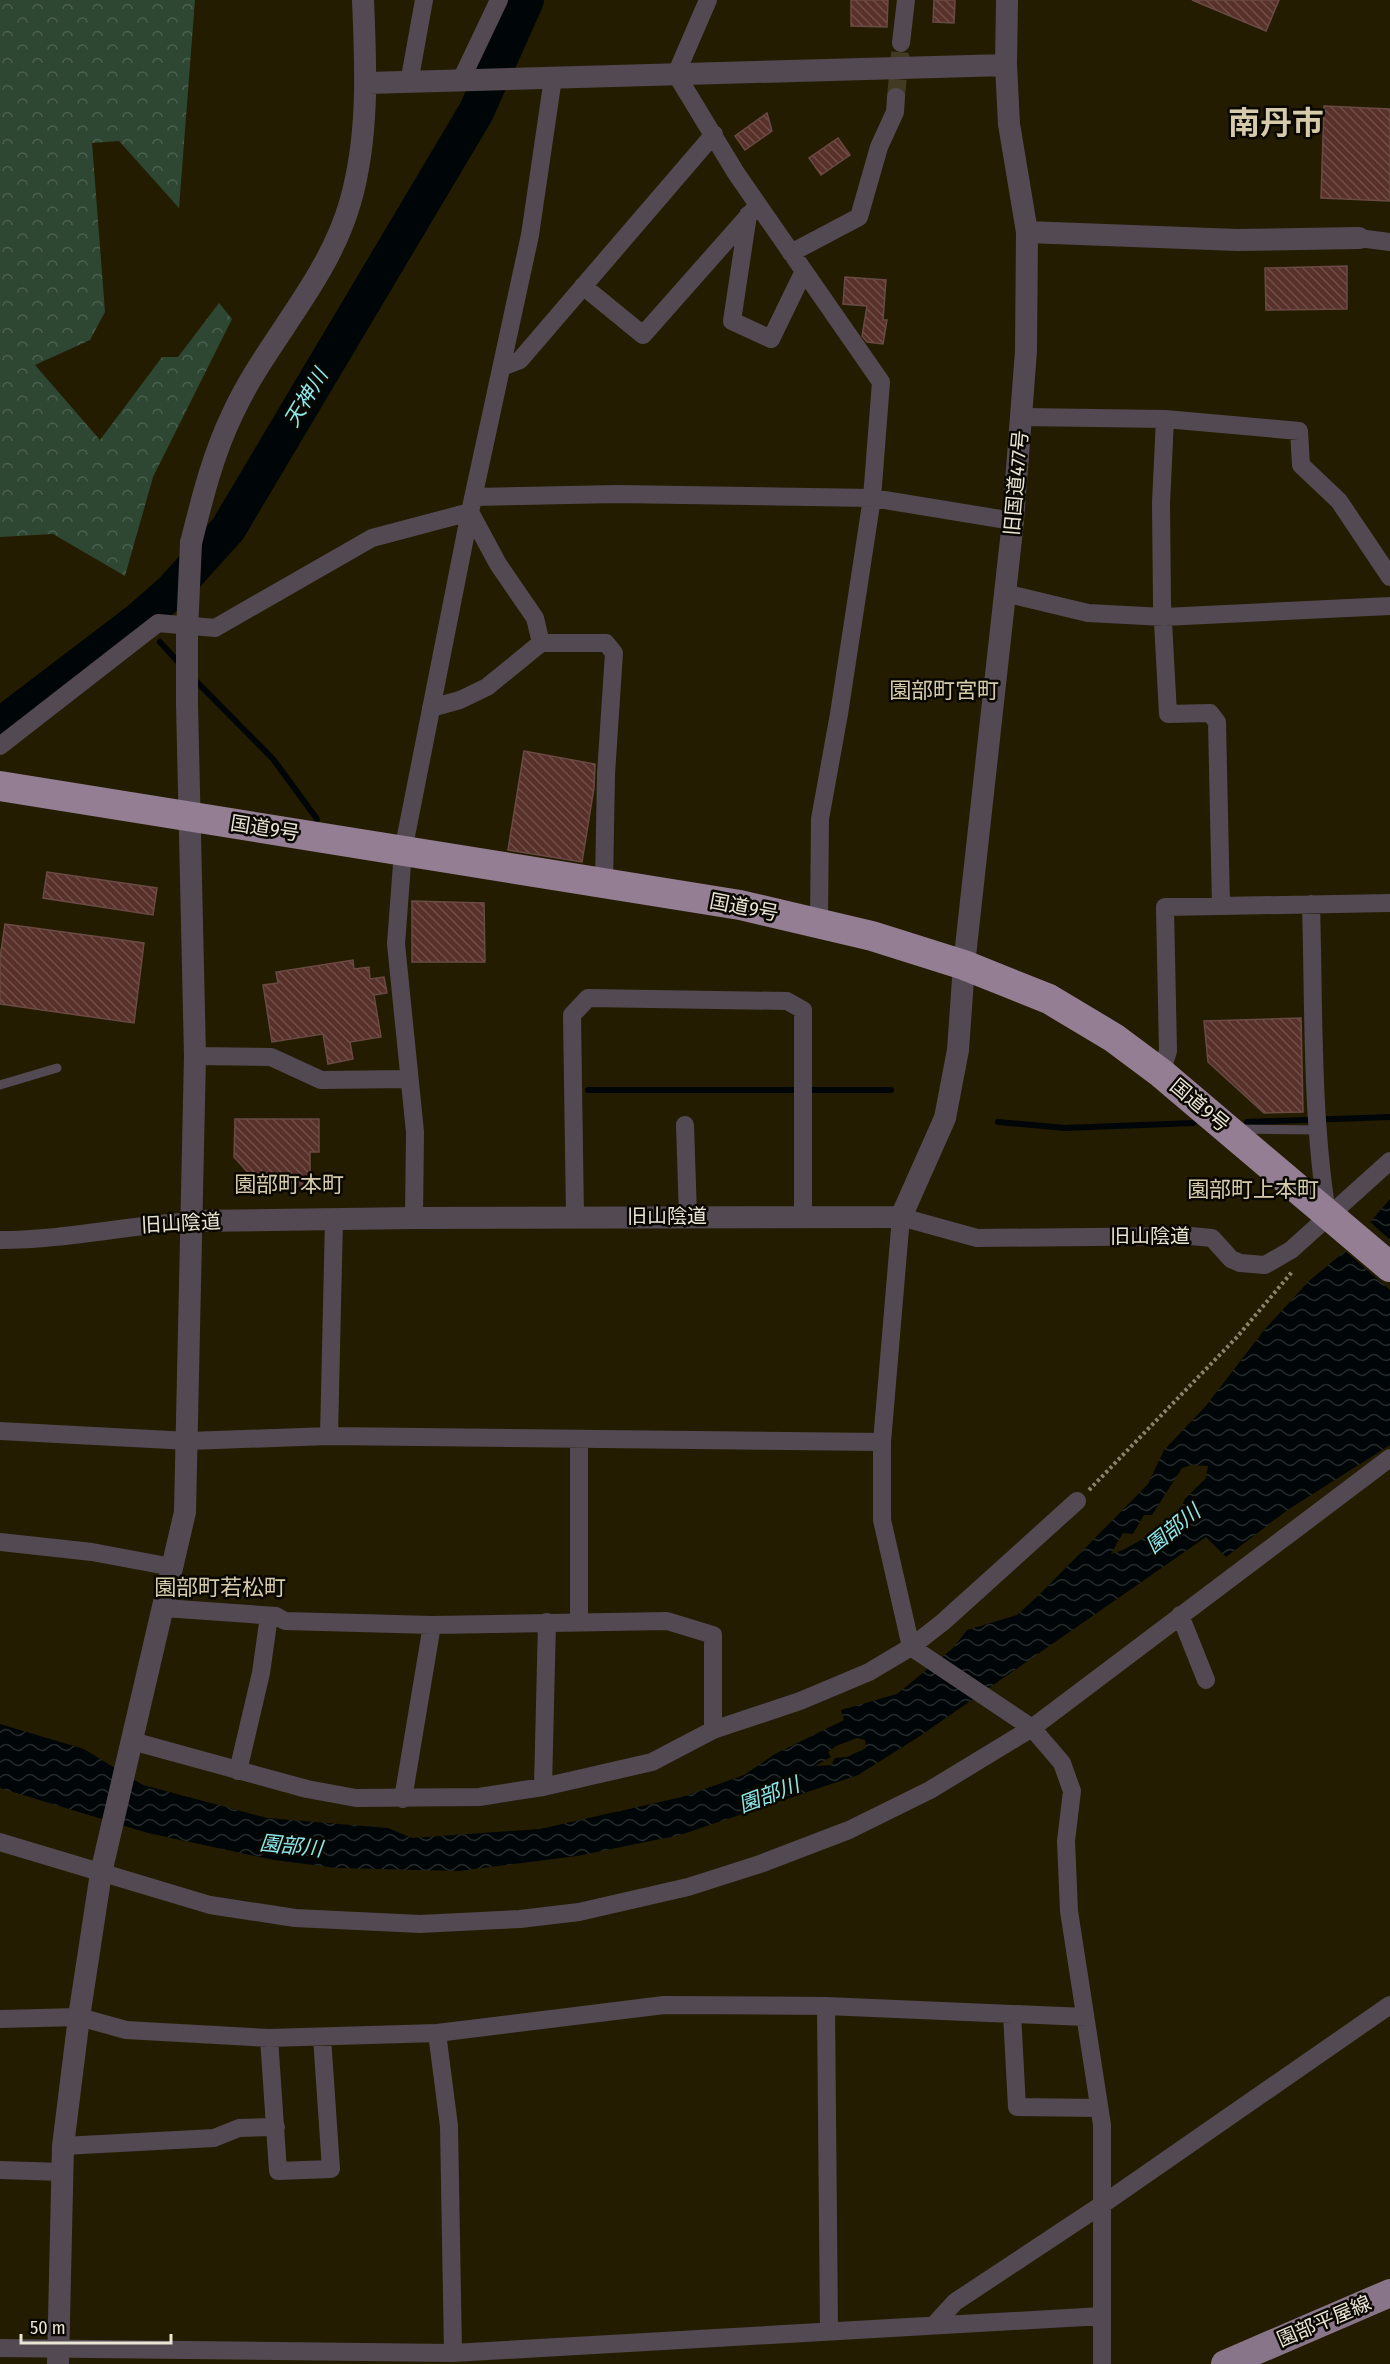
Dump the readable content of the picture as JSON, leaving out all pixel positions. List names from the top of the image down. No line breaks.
{"streets":{"highway":["国道9号"],"main road":["園部平屋線"],"street":["旧国道477号","旧山陰道"]},"crossings":[["旧国道477号","国道9号"],["旧国道477号","旧山陰道"],["国道9号","旧山陰道"]],"districts":["南丹市","園部町宮町","園部町本町","園部町上本町","園部町若松町"],"water":["天神川","園部川"],"scale_bar":"50 m"}
